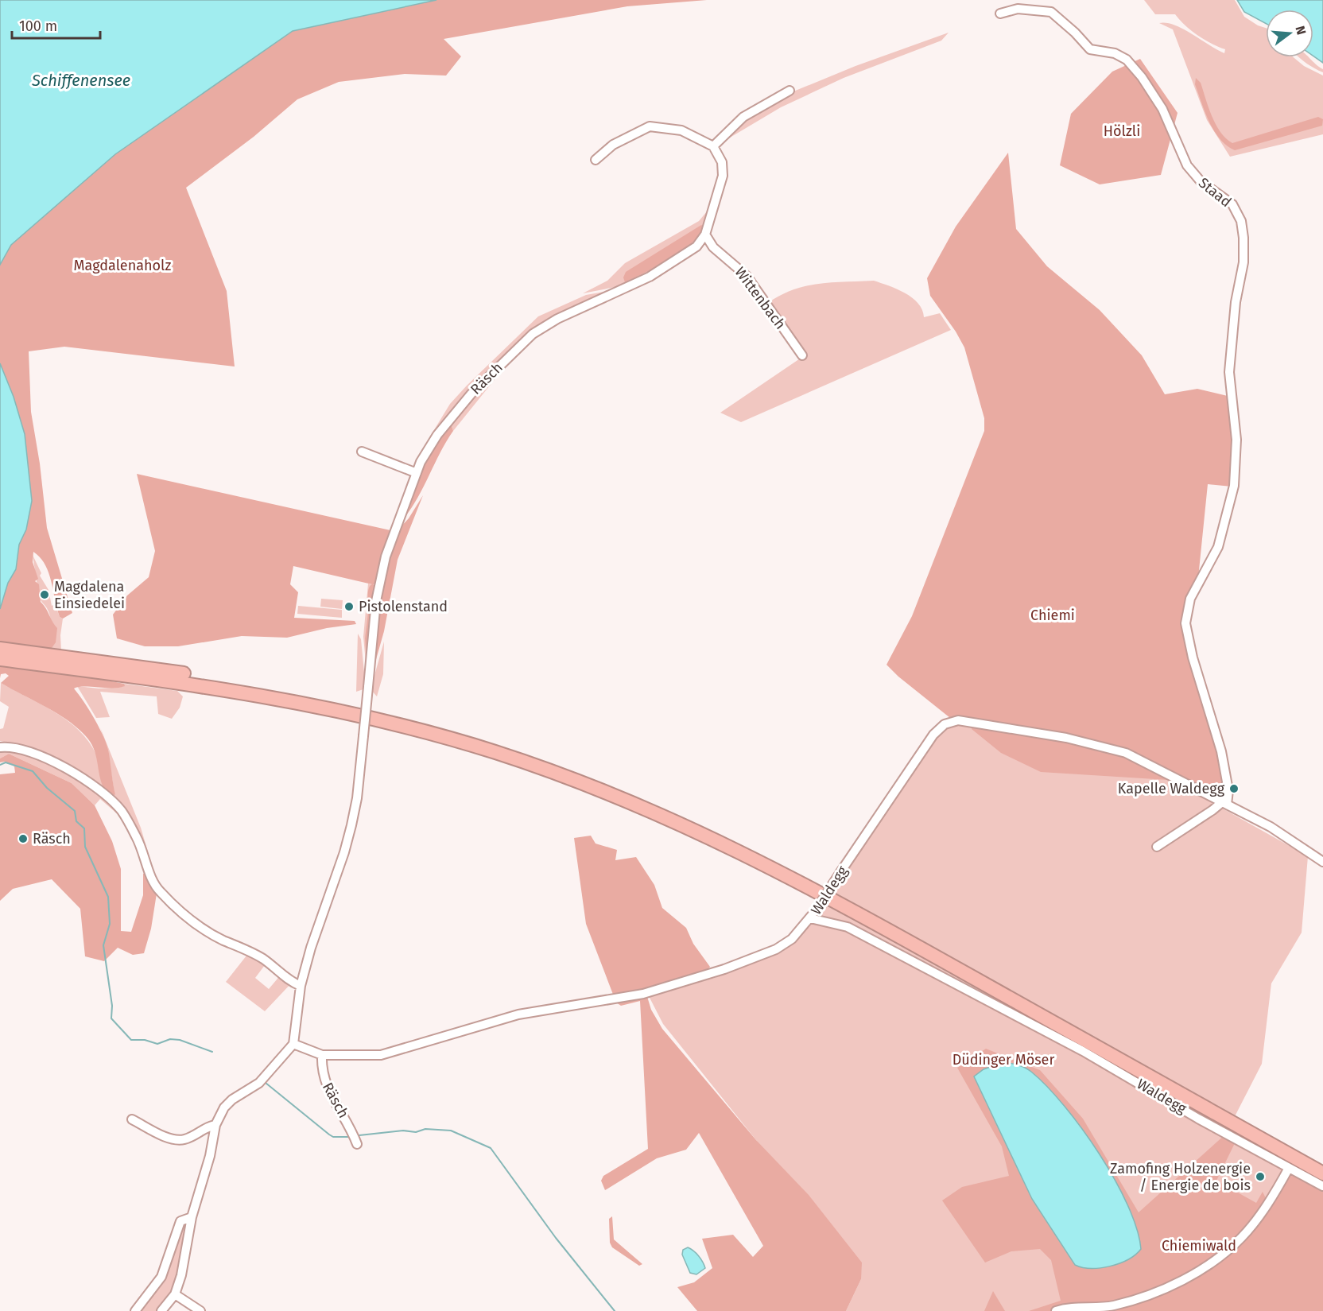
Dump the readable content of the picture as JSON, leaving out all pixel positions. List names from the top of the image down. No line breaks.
{"streets":{"street":["Staad","Wittenbach","Räsch","Waldegg"]},"crossings":[["Staad","Waldegg"]],"water":["Schiffenensee"],"parks":["Hölzli","Magdalenaholz","Chiemi","Düdinger Möser","Chiemiwald"],"places":["Magdalena Einsiedelei","Pistolenstand","Kapelle Waldegg","Räsch","Zamofing Holzenergie / Energie de bois"],"scale_bar":"100 m","north":"right"}
